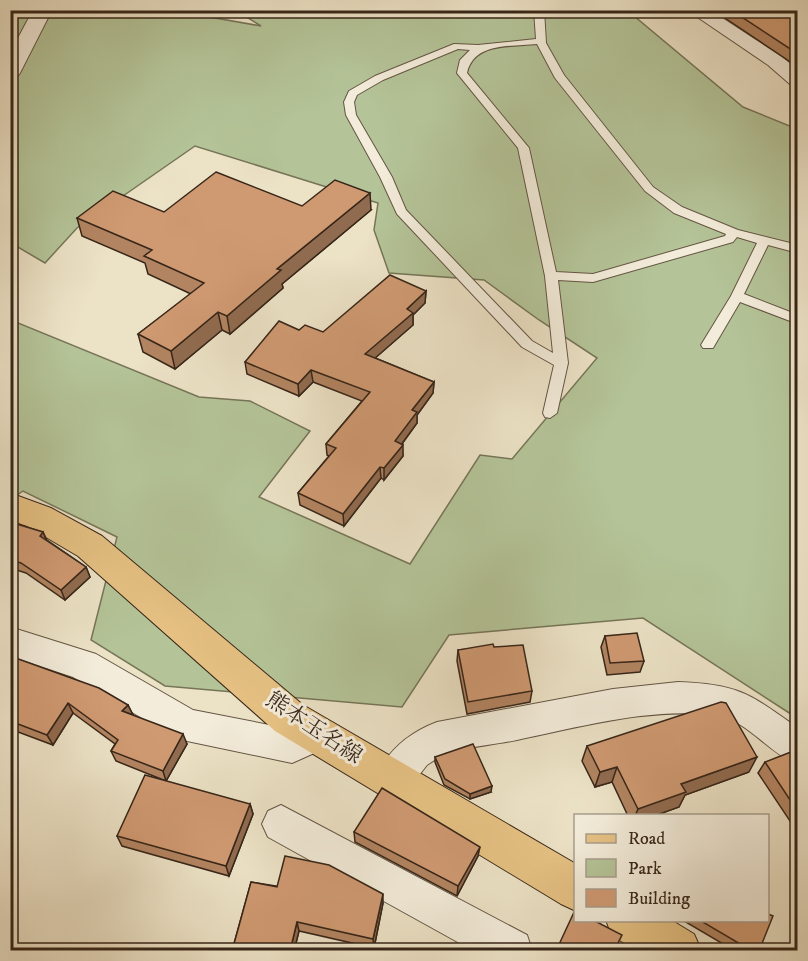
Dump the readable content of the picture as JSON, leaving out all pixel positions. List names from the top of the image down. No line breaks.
{"streets":{"main road":["熊本玉名線"]},"legend":["Road","Park","Building"]}
